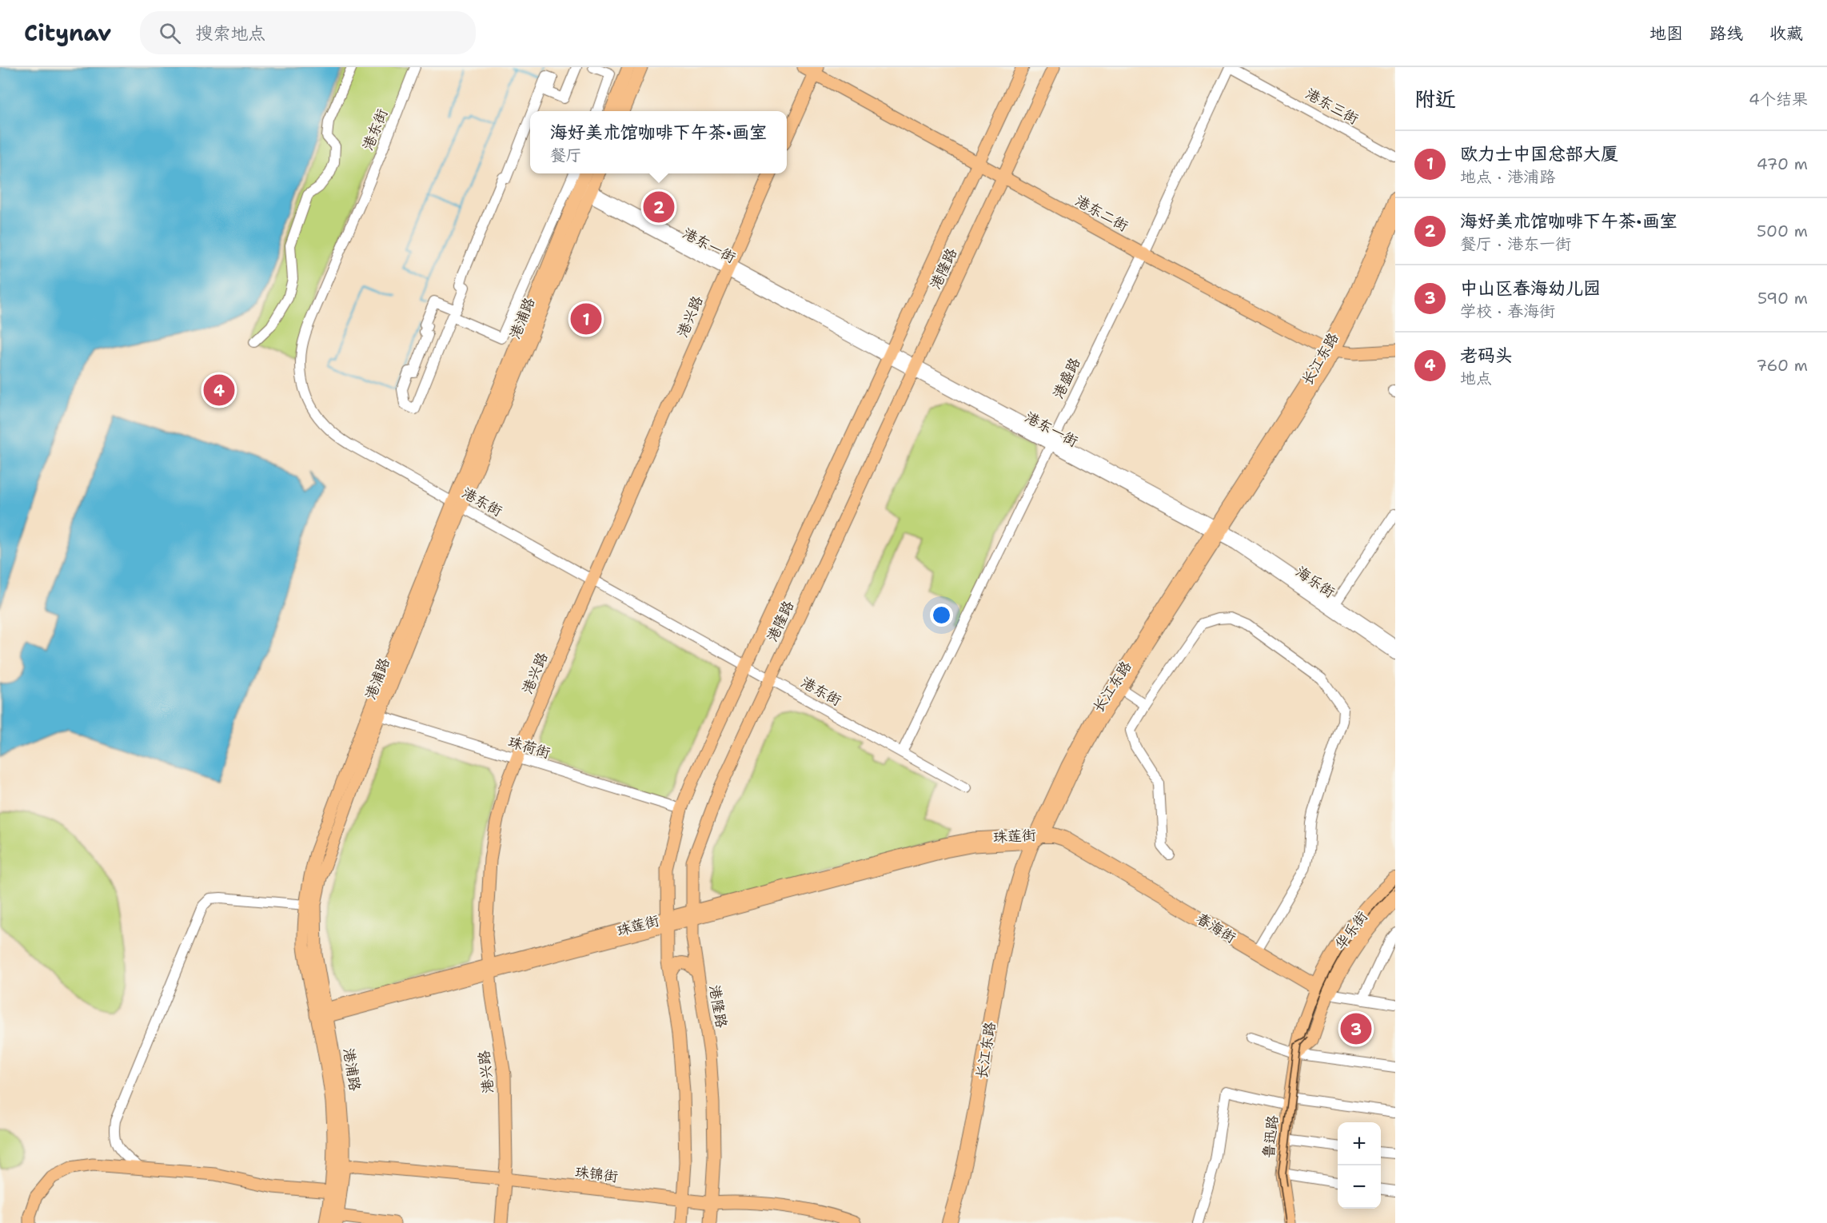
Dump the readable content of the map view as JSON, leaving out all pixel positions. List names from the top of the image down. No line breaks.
{"streets":{"highway":["长江东路","春海街","华乐街"],"main road":["港东二街","港隆路","港兴路","港浦路","珠莲街","鲁迅路","珠锦街"],"street":["港东三街","港东街","港东一街","港盛路","海乐街","珠荷街"]},"crossings":[["港东三街","港盛路"],["港东街","港隆路"],["港东街","港兴路"],["港东街","港浦路"],["港东街","港盛路"],["港东二街","港隆路"],["港东二街","长江东路"],["港东二街","港盛路"],["港东一街","港隆路"],["港东一街","港兴路"],["港东一街","港浦路"],["港东一街","长江东路"],["港东一街","港盛路"],["港东一街","海乐街"],["港隆路","珠荷街"],["港隆路","珠莲街"],["港隆路","珠锦街"],["港兴路","珠荷街"],["港兴路","珠莲街"],["港兴路","珠锦街"],["港浦路","珠荷街"],["港浦路","珠莲街"],["港浦路","珠锦街"],["长江东路","海乐街"],["长江东路","珠莲街"],["长江东路","春海街"],["珠莲街","春海街"],["春海街","华乐街"],["春海街","鲁迅路"],["华乐街","鲁迅路"]],"page":{"header":"Citynav","search":"搜索地点","nav":["地图","路线","收藏"],"heading":["附近","4个结果"],"popup":["海好美术馆咖啡下午茶·画室","餐厅"],"list":[{"mark":"1","name":"欧力士中国总部大厦","note":"地点 · 港浦路","value":"470 m"},{"mark":"2","name":"海好美术馆咖啡下午茶·画室","note":"餐厅 · 港东一街","value":"500 m"},{"mark":"3","name":"中山区春海幼儿园","note":"学校 · 春海街","value":"590 m"},{"mark":"4","name":"老码头","note":"地点","value":"760 m"}],"pins":["2","1","4","3"],"map_buttons":["+","−"]}}
